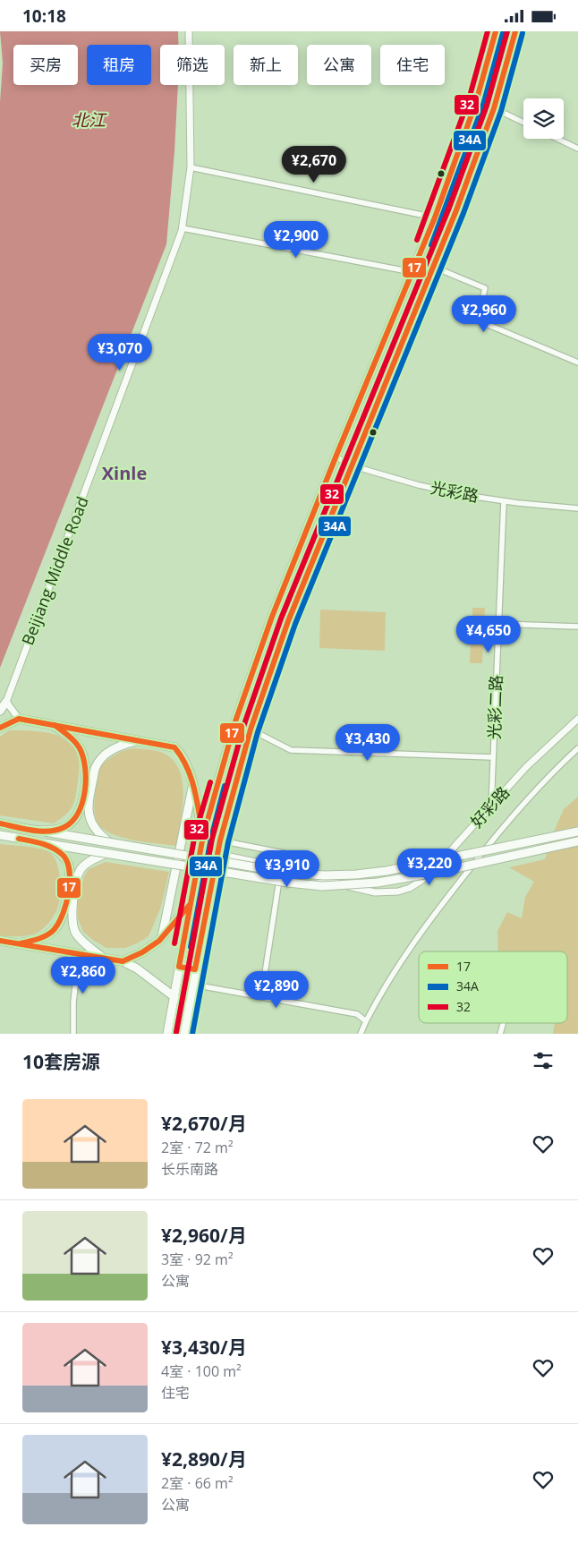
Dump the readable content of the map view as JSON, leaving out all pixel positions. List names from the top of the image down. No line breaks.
{"streets":{"street":["光彩路","Beijiang Middle Road","光彩二路","好彩路"]},"crossings":[["光彩路","光彩二路"],["光彩二路","好彩路"]],"districts":["Xinle"],"water":["北江"],"lines":["transit line 17","transit line 32","transit line 34A"],"legend":["17","34A","32"],"page":{"status":"10:18","chip":["买房","租房","筛选","新上","公寓","住宅"],"price":["¥2,670","¥2,900","¥2,960","¥3,070","¥4,650","¥3,430","¥3,220","¥3,910","¥2,860","¥2,890"],"heading":"10套房源","list":[{"name":"¥2,670/月","note":"2室 · 72 m² · 长乐南路"},{"name":"¥2,960/月","note":"3室 · 92 m² · 公寓"},{"name":"¥3,430/月","note":"4室 · 100 m² · 住宅"},{"name":"¥2,890/月","note":"2室 · 66 m² · 公寓"}]}}
